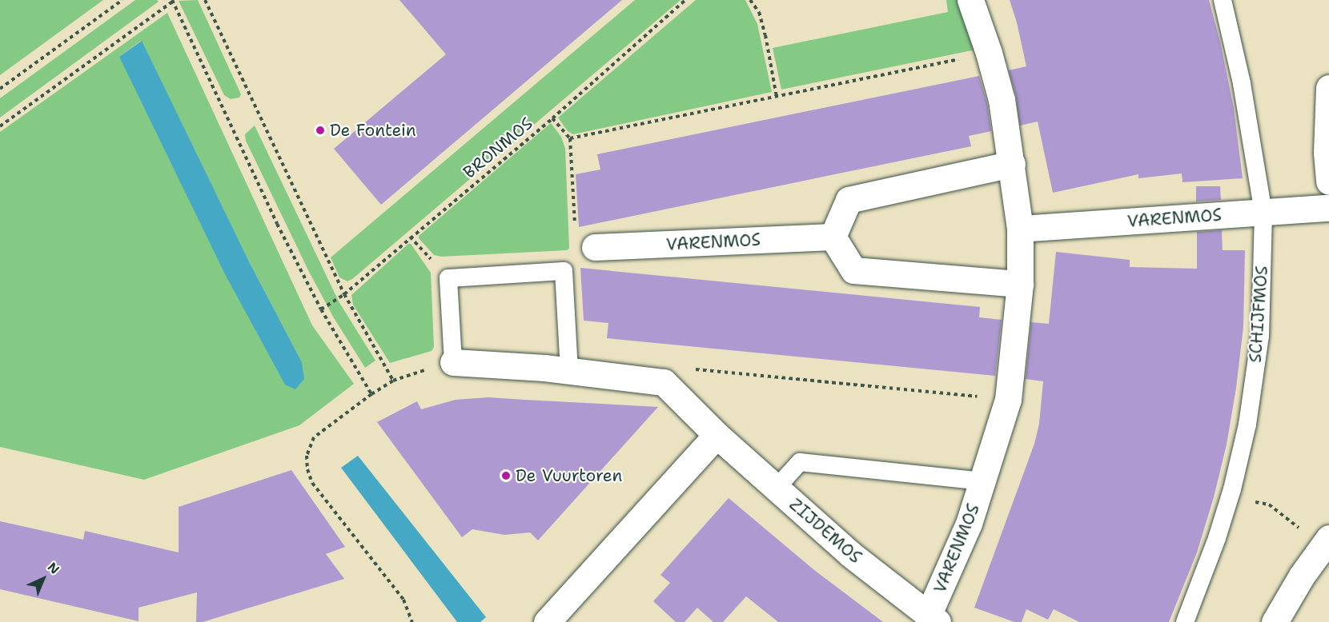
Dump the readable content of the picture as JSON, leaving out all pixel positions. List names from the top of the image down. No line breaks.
{"streets":{"street":["VARENMOS","ZIJDEMOS"],"lane":["SCHIJFMOS"],"path":["BRONMOS"]},"crossings":[["VARENMOS","SCHIJFMOS"],["VARENMOS","ZIJDEMOS"]],"places":["De Fontein","De Vuurtoren"],"north":"top right"}
